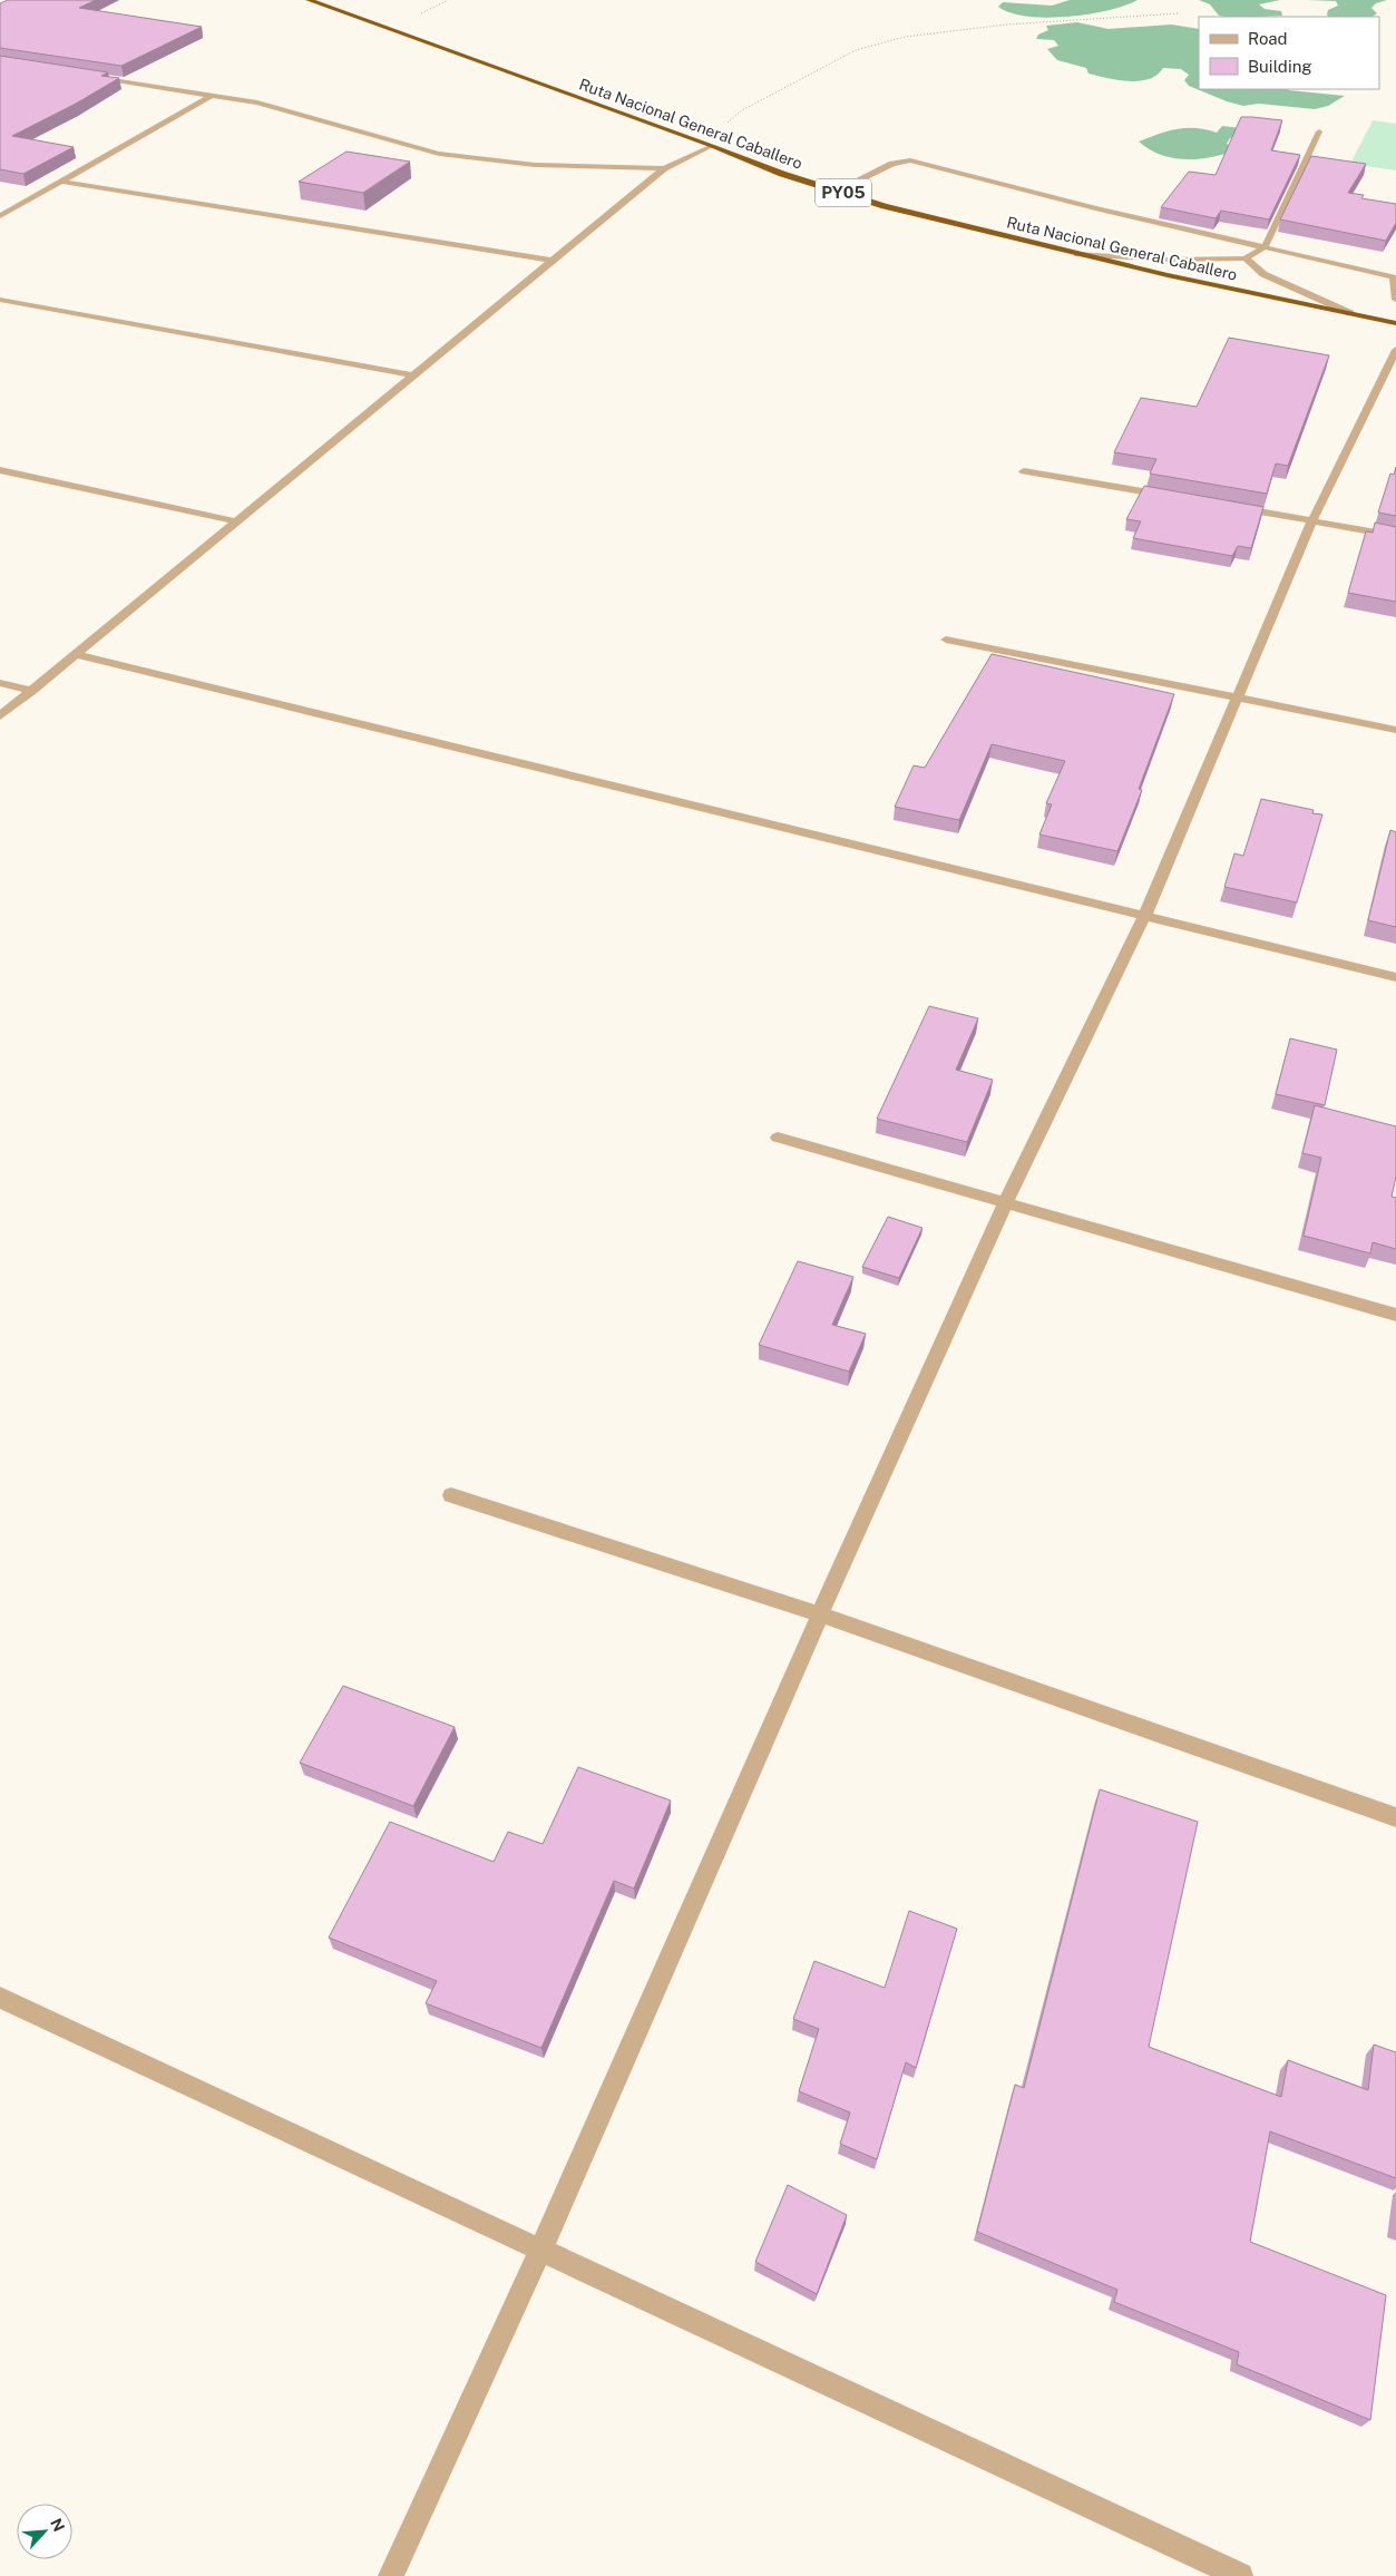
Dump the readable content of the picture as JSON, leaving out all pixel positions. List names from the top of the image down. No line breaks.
{"streets":{"highway":["Ruta Nacional General Caballero","PY05"]},"legend":["Road","Building"],"north":"top right"}
